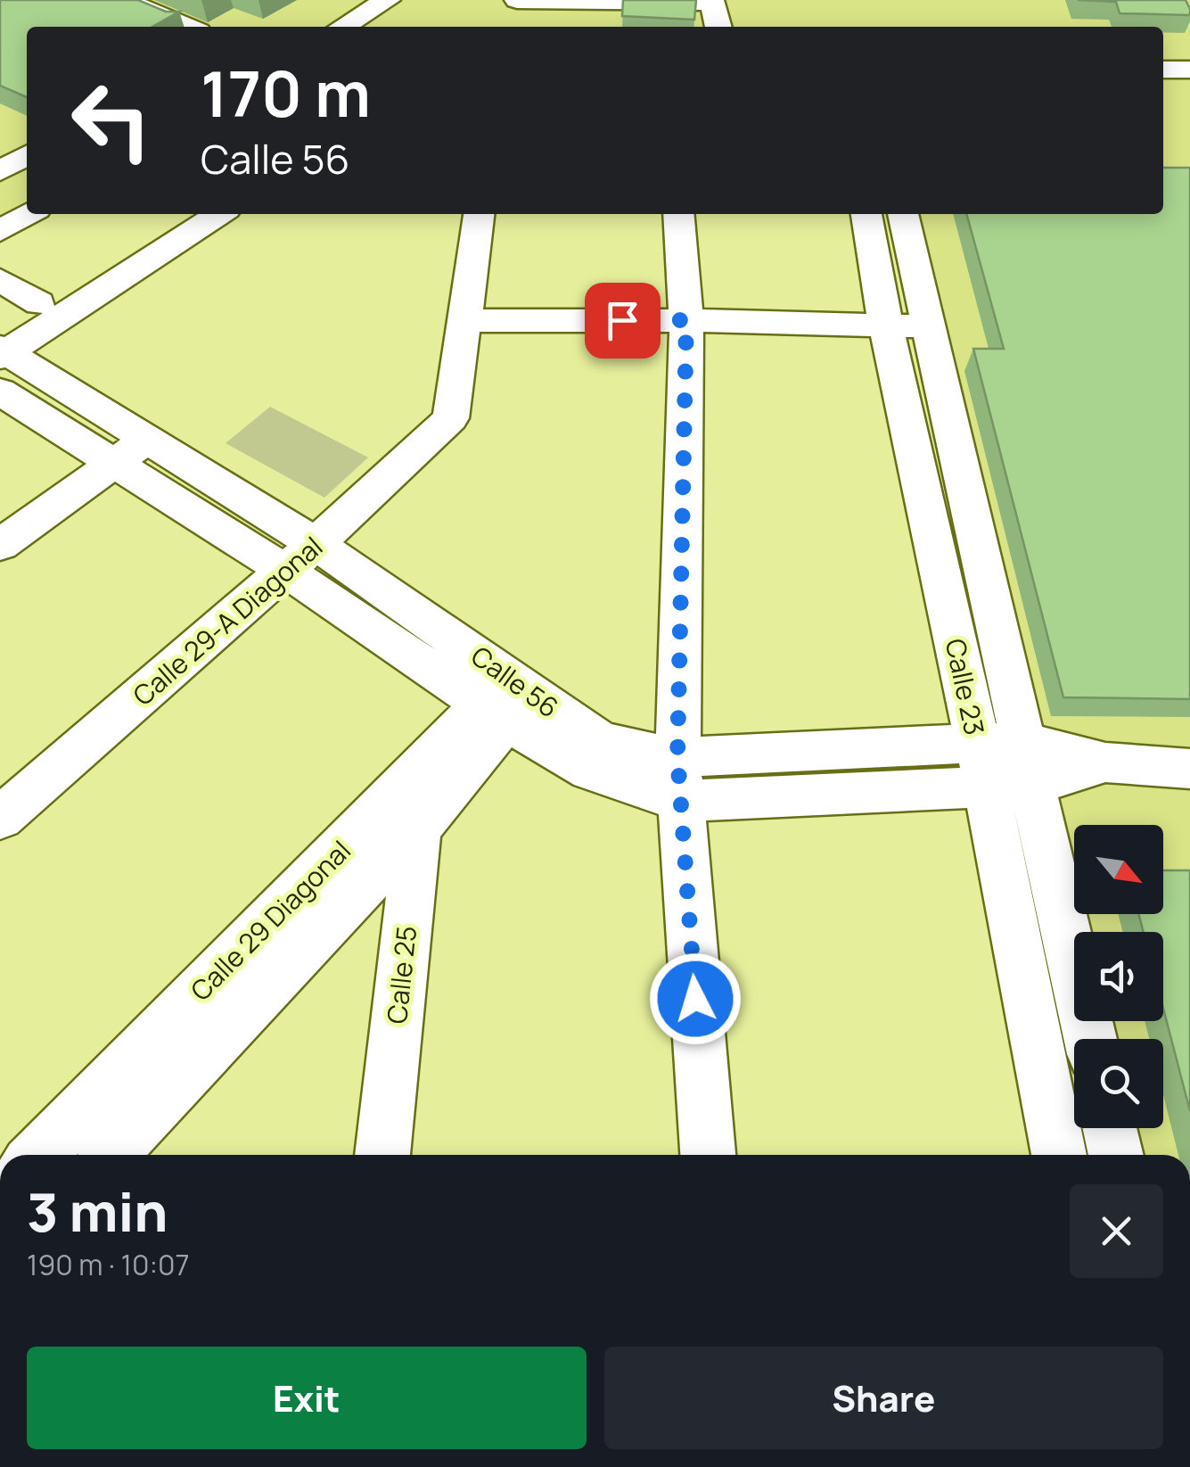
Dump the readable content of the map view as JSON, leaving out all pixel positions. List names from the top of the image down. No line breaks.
{"streets":{"street":["Calle 29-A Diagonal","Calle 56","Calle 23","Calle 29 Diagonal","Calle 25"]},"crossings":[["Calle 29-A Diagonal","Calle 56"],["Calle 56","Calle 23"],["Calle 56","Calle 29 Diagonal"],["Calle 29 Diagonal","Calle 25"]],"north":"bottom right","page":{"turn":["170 m","Calle 56"],"heading":["3 min","190 m · 10:07"],"buttons":["Exit","Share"]}}
